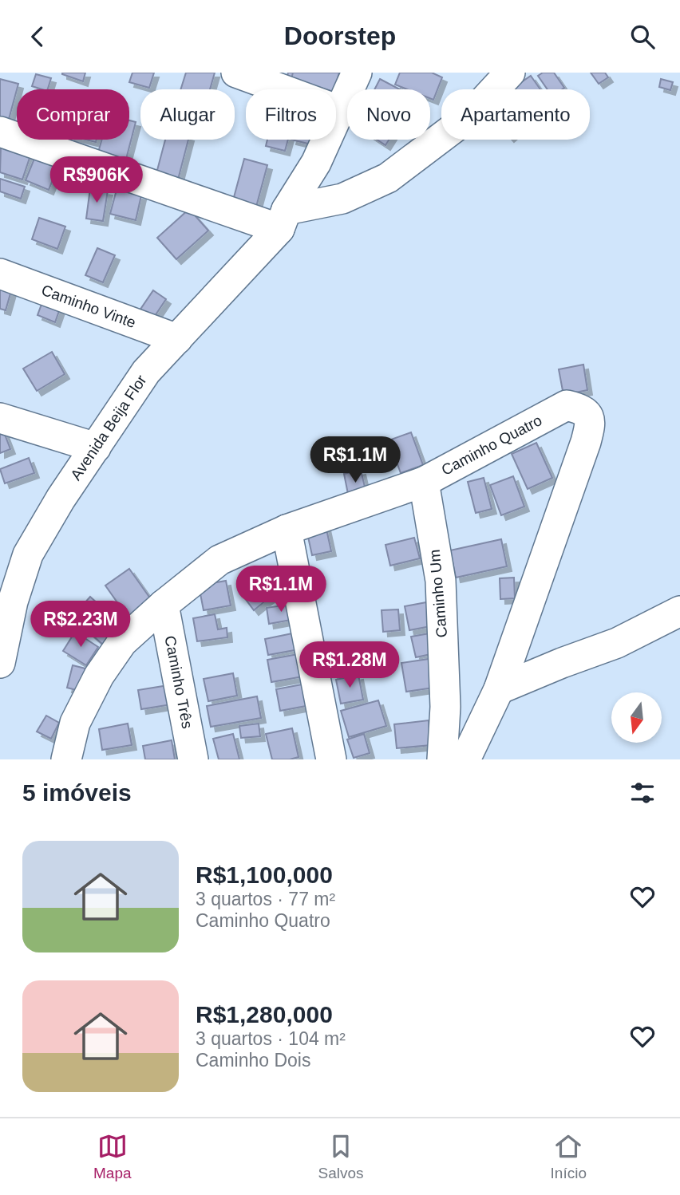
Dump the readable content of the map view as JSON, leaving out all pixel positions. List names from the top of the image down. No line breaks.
{"streets":{"street":["Caminho Vinte","Avenida Beija Flor","Caminho Quatro","Caminho Um","Caminho Três"]},"crossings":[["Caminho Vinte","Avenida Beija Flor"],["Caminho Quatro","Caminho Um"],["Caminho Quatro","Caminho Três"]],"north":"bottom","page":{"header":"Doorstep","chip":["Comprar","Alugar","Filtros","Novo","Apartamento"],"price":["R$906K","R$1.1M","R$1.1M","R$2.23M","R$1.28M"],"heading":"5 imóveis","list":[{"name":"R$1,100,000","note":"3 quartos · 77 m² · Caminho Quatro"},{"name":"R$1,280,000","note":"3 quartos · 104 m² · Caminho Dois"}],"tabs":["Mapa","Salvos","Início"]}}
